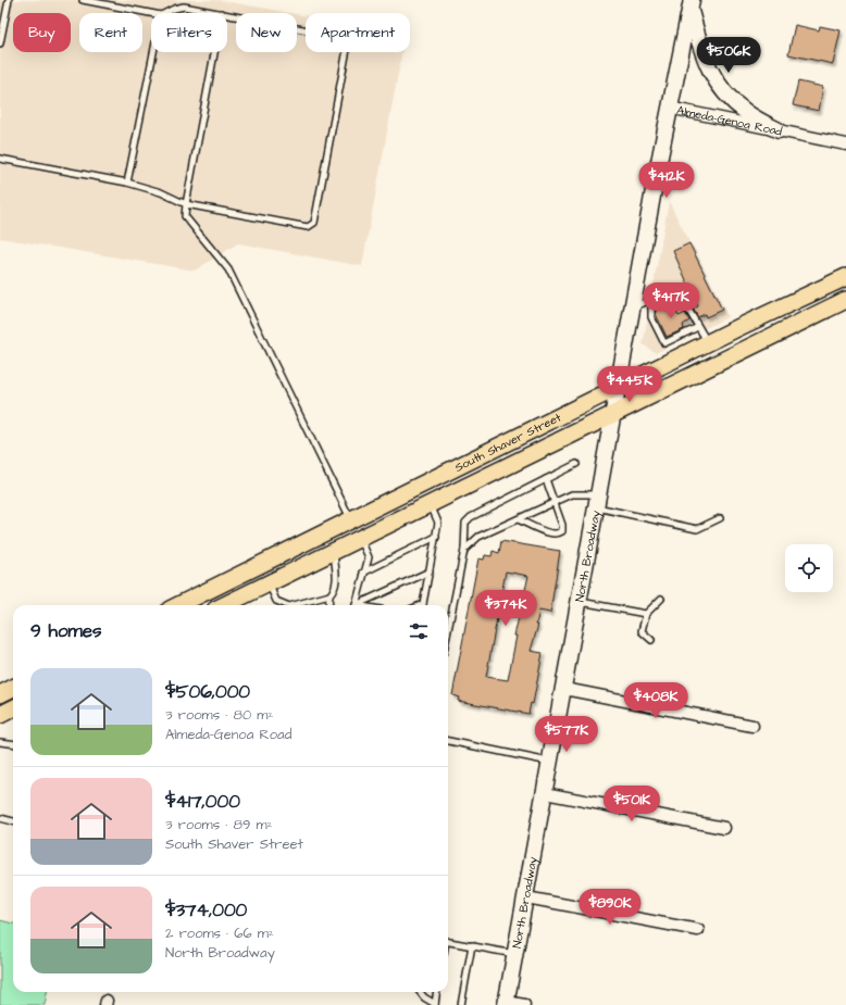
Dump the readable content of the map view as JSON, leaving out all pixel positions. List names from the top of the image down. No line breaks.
{"streets":{"main road":["South Shaver Street"],"street":["Almeda-Genoa Road","North Broadway"]},"crossings":[["Almeda-Genoa Road","North Broadway"],["South Shaver Street","North Broadway"]],"page":{"chip":["Buy","Rent","Filters","New","Apartment"],"price":["$506K","$412K","$417K","$445K","$374K","$408K","$577K","$501K","$890K"],"heading":"9 homes","list":[{"name":"$506,000","note":"3 rooms · 80 m² · Almeda-Genoa Road"},{"name":"$417,000","note":"3 rooms · 89 m² · South Shaver Street"},{"name":"$374,000","note":"2 rooms · 66 m² · North Broadway"}]}}
